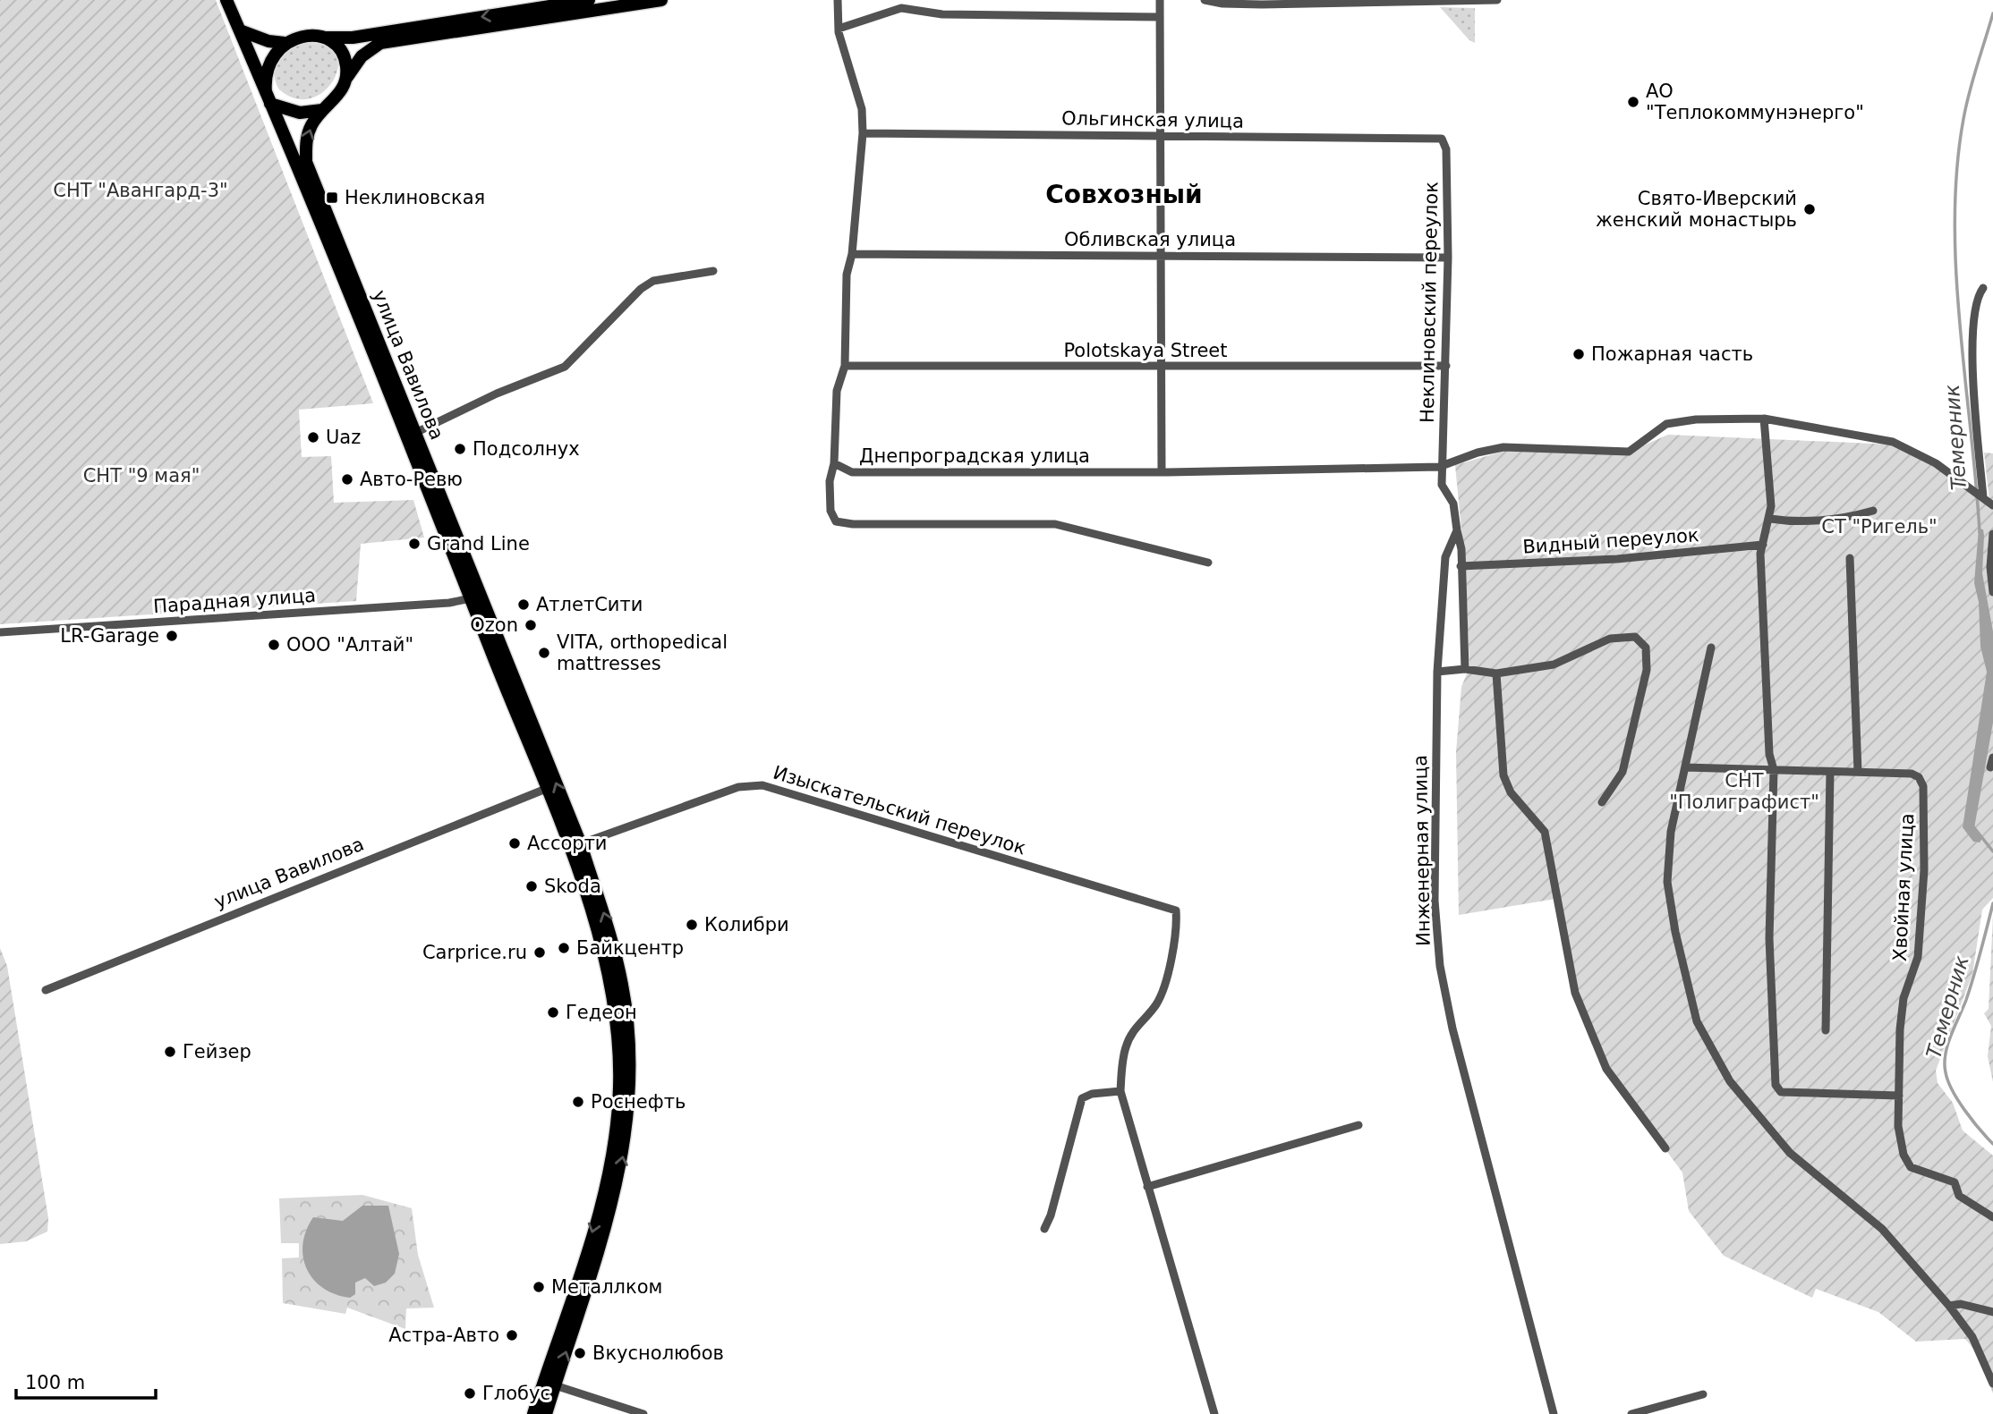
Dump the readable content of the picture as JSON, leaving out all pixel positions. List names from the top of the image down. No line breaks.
{"streets":{"main road":["улица Вавилова"],"street":["Ольгинская улица","Обливская улица","Неклиновский переулок","Polotskaya Street","Днепроградская улица","Видный переулок","Парадная улица","Изыскательский переулок","Инженерная улица","Хвойная улица"]},"crossings":[["Ольгинская улица","Неклиновский переулок"],["Обливская улица","Неклиновский переулок"],["Неклиновский переулок","Polotskaya Street"],["Неклиновский переулок","Днепроградская улица"],["улица Вавилова","Парадная улица"],["улица Вавилова","Изыскательский переулок"]],"districts":["Совхозный"],"water":["Темерник"],"parks":["СНТ \"Авангард-3\"","СНТ \"9 мая\"","СТ \"Ригель\"","СНТ \"Полиграфист\""],"places":{"other":["АО \"Теплокоммунэнерго\"","Свято-Иверский женский монастырь","Пожарная часть","Uaz","Подсолнух","Авто-Ревю","Grand Line","АтлетСити","Ozon","LR-Garage","ООО \"Алтай\"","VITA, orthopedical mattresses","Ассорти","Skoda","Колибри","Байкцентр","Carprice.ru","Гедеон","Гейзер","Роснефть","Металлком","Астра-Авто","Вкуснолюбов","Глобус"],"transit":["Неклиновская"]},"scale_bar":"100 m"}
